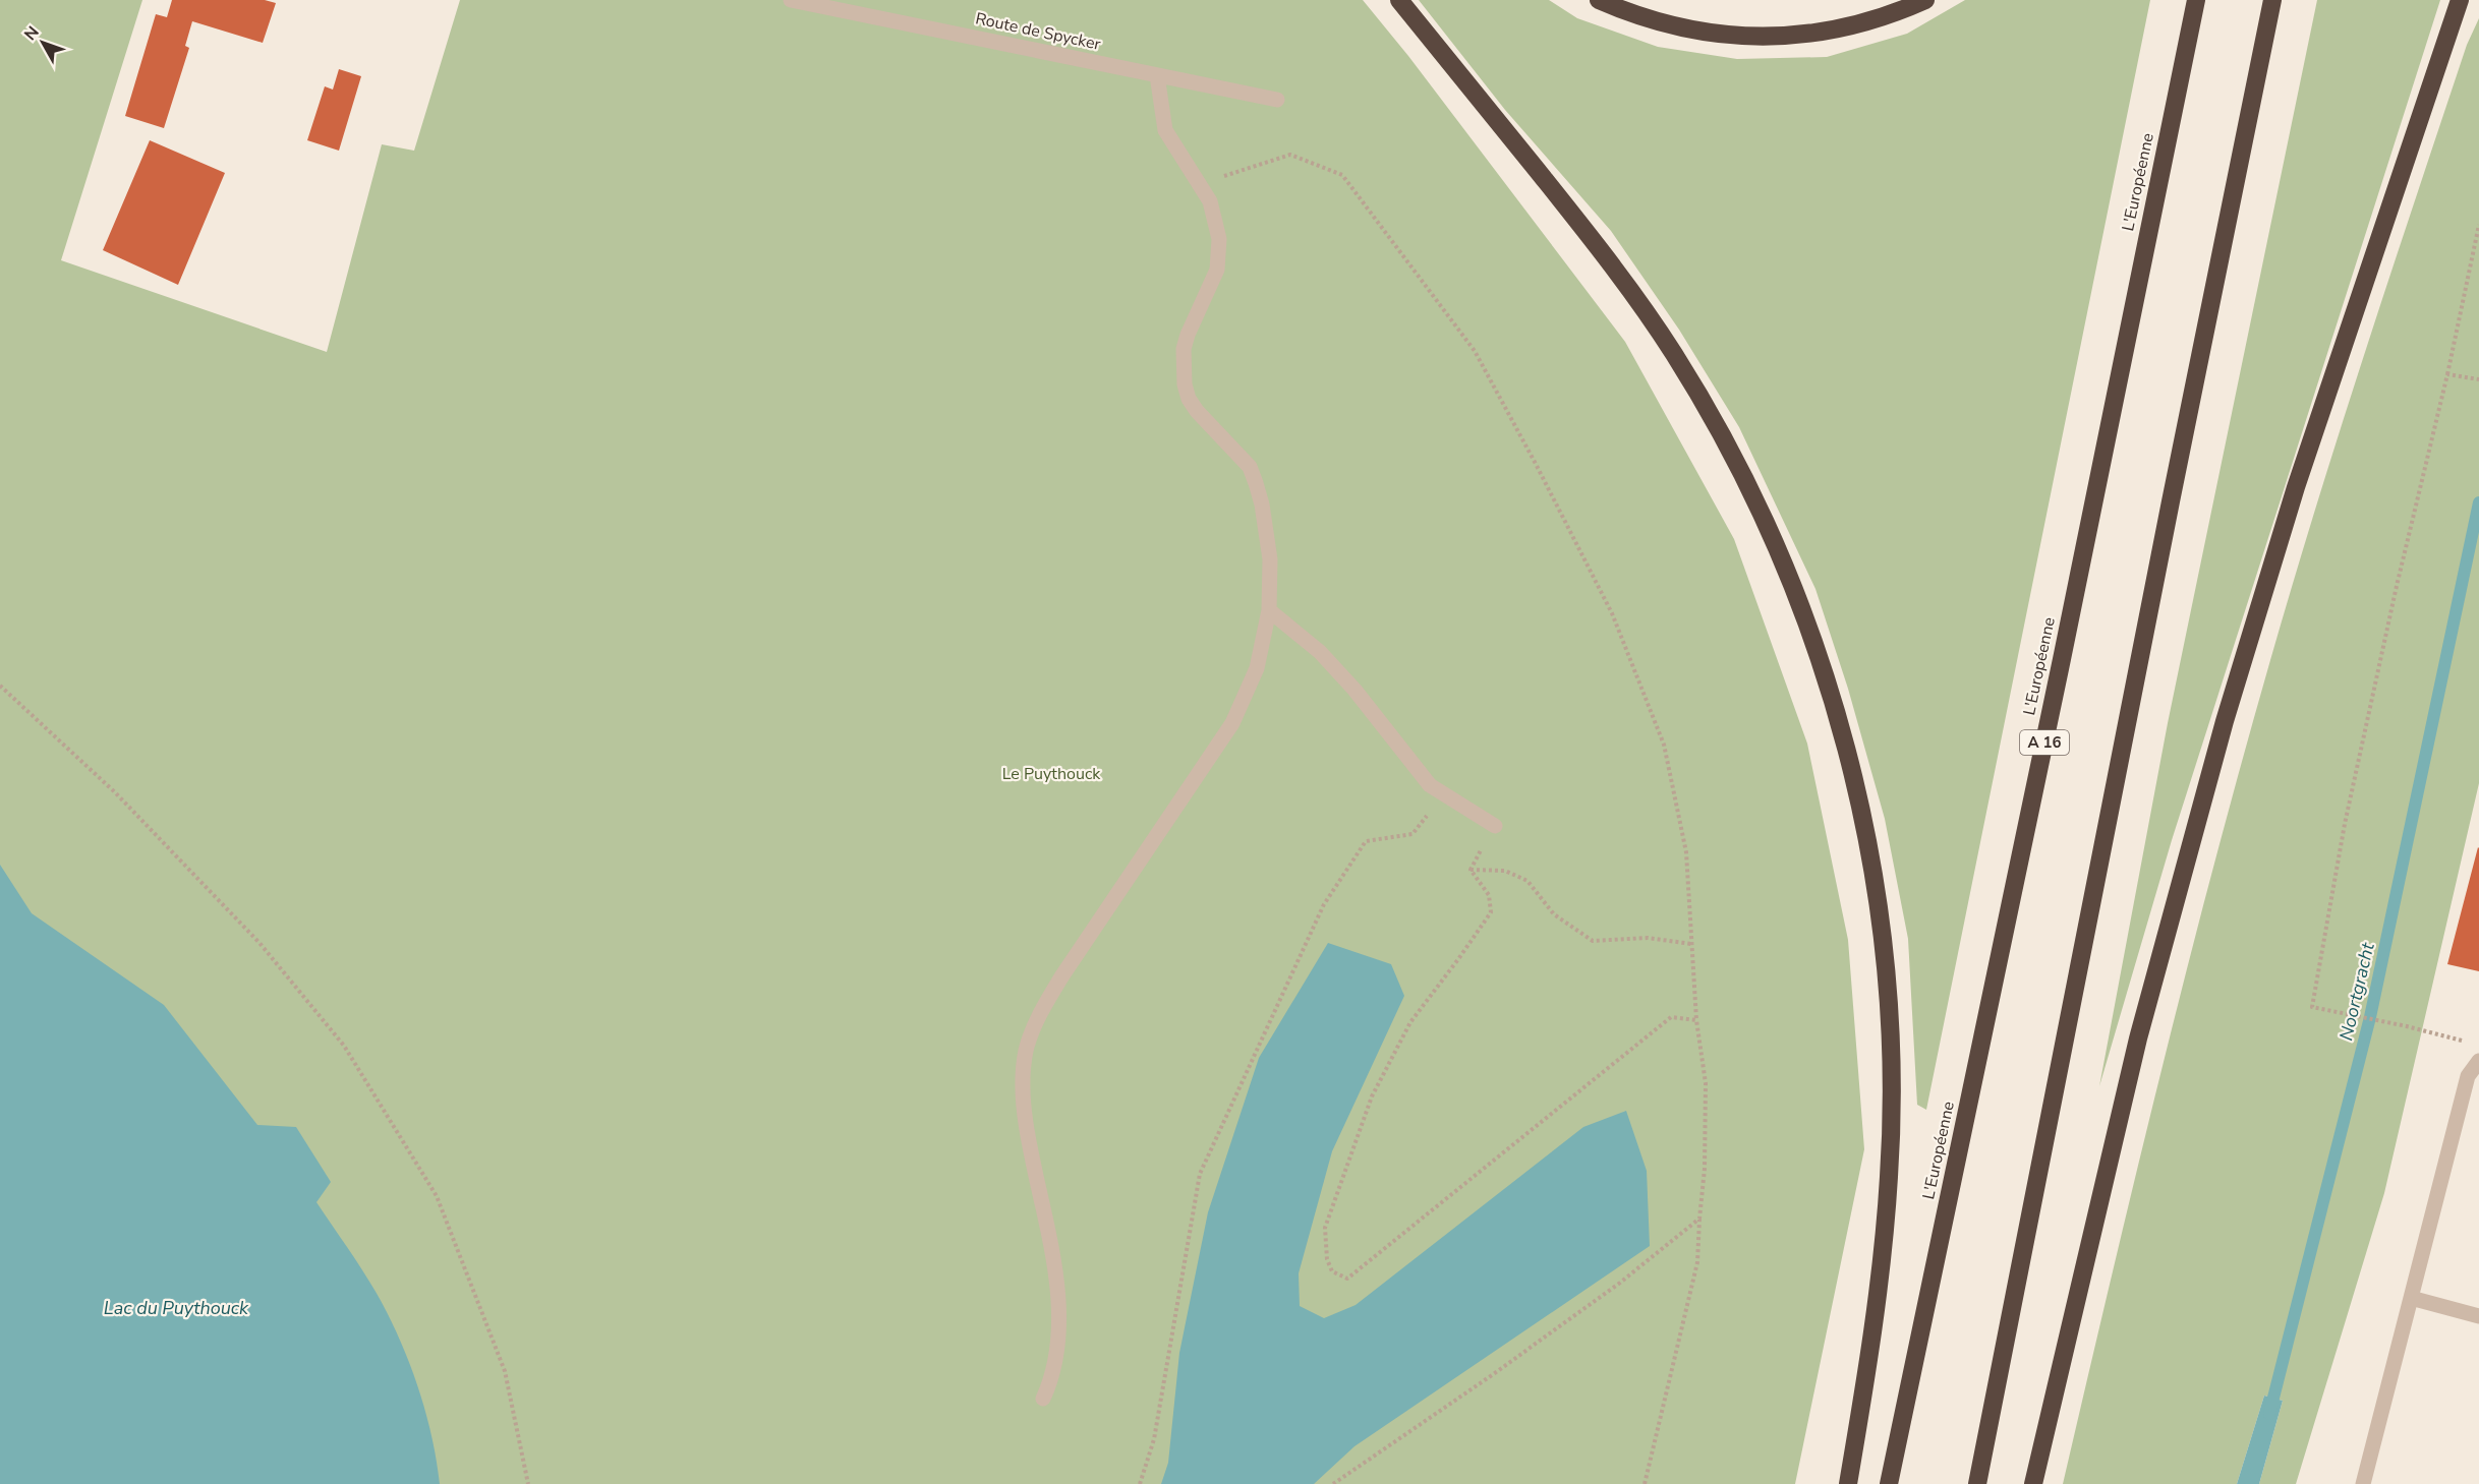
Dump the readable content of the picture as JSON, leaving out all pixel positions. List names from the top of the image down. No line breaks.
{"streets":{"highway":["L'Européenne","A 16"],"street":["Route de Spycker"]},"water":["Noortgracht","Lac du Puythouck"],"parks":["Le Puythouck"],"north":"top left"}
